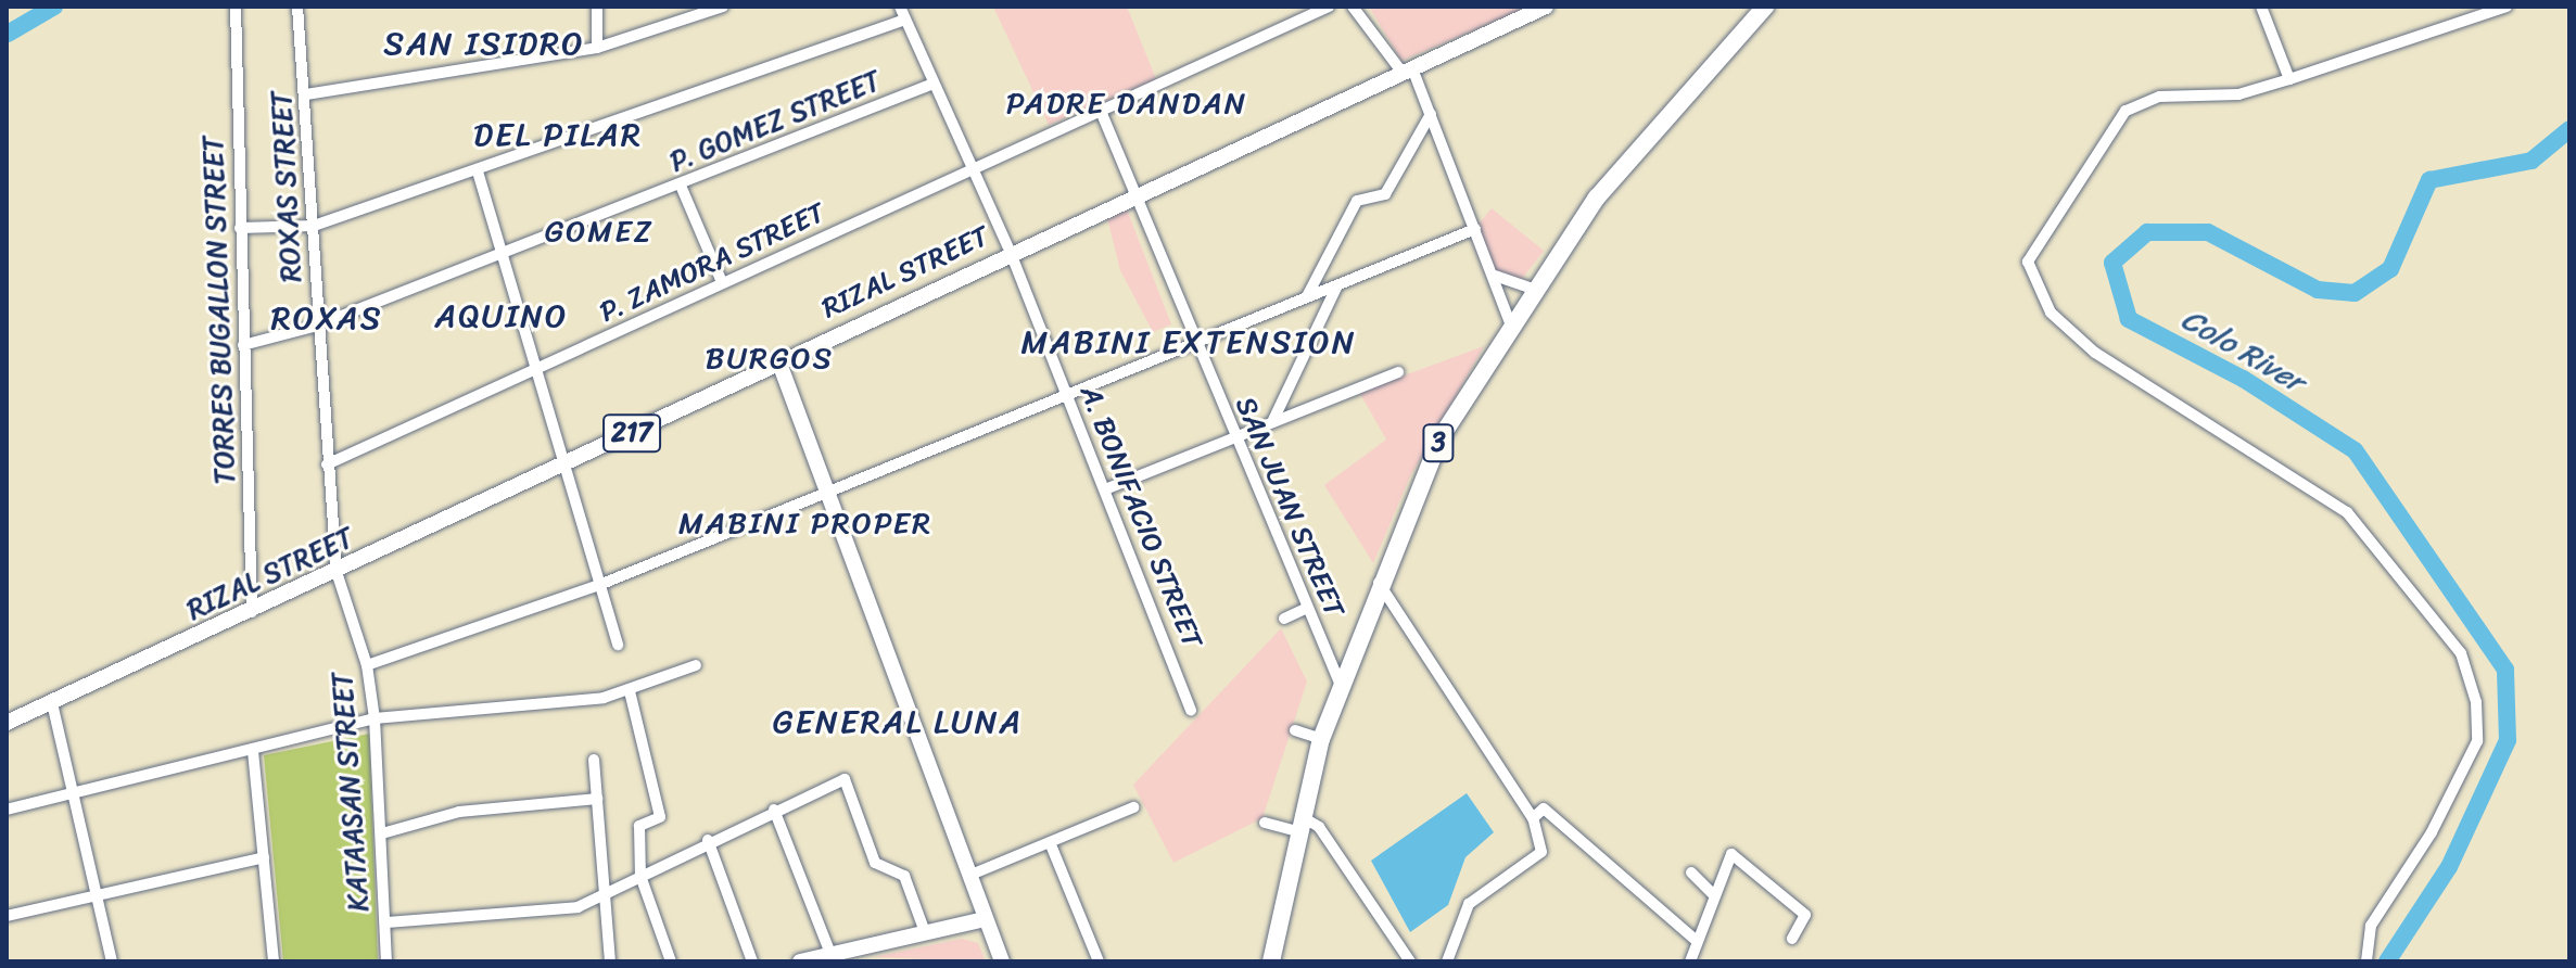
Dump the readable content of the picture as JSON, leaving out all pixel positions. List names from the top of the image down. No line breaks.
{"streets":{"highway":["3"],"main road":["RIZAL STREET","217"],"street":["P. GOMEZ STREET","ROXAS STREET","P. ZAMORA STREET","TORRES BUGALLON STREET","SAN JUAN STREET","A. BONIFACIO STREET","KATAASAN STREET"]},"crossings":[["P. GOMEZ STREET","ROXAS STREET"],["P. GOMEZ STREET","TORRES BUGALLON STREET"],["P. GOMEZ STREET","A. BONIFACIO STREET"],["ROXAS STREET","P. ZAMORA STREET"],["ROXAS STREET","RIZAL STREET"],["ROXAS STREET","KATAASAN STREET"],["P. ZAMORA STREET","SAN JUAN STREET"],["P. ZAMORA STREET","A. BONIFACIO STREET"],["RIZAL STREET","TORRES BUGALLON STREET"],["RIZAL STREET","SAN JUAN STREET"],["RIZAL STREET","A. BONIFACIO STREET"],["RIZAL STREET","KATAASAN STREET"],["3","SAN JUAN STREET"]],"districts":["SAN ISIDRO","PADRE DANDAN","DEL PILAR","GOMEZ","AQUINO","ROXAS","MABINI EXTENSION","BURGOS","MABINI PROPER","GENERAL LUNA"],"water":["Colo River"]}
